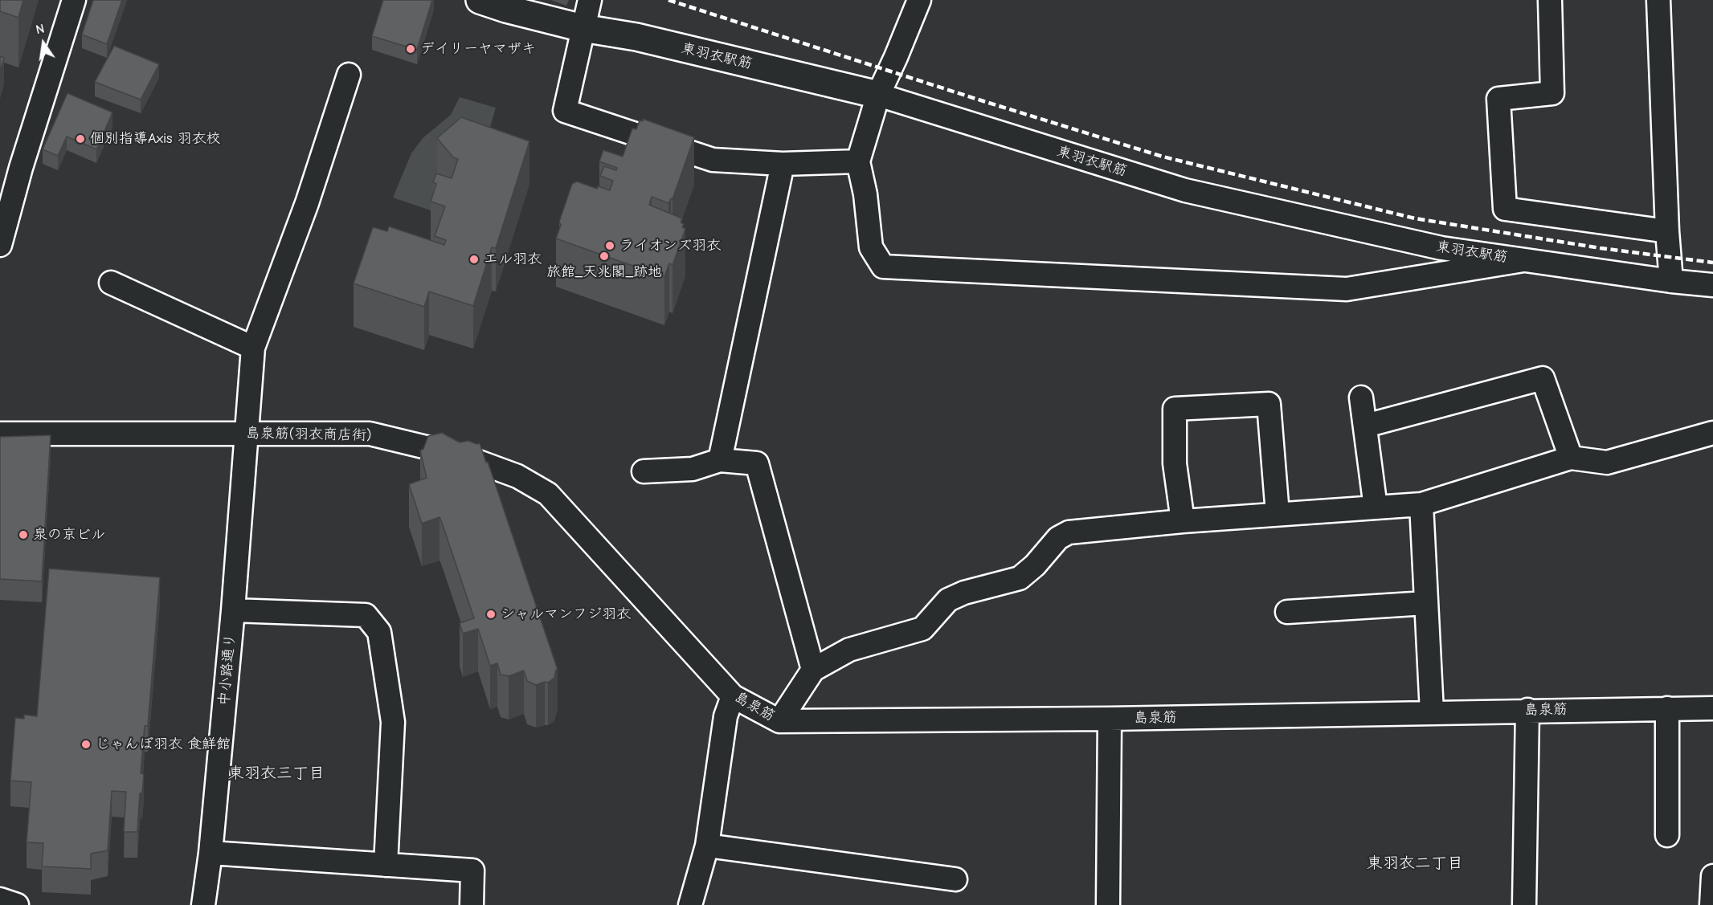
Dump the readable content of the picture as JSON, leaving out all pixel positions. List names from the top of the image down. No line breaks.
{"streets":{"street":["東羽衣駅筋","島泉筋(羽衣商店街)","中小路通り","島泉筋"]},"crossings":[["島泉筋(羽衣商店街)","中小路通り"],["島泉筋(羽衣商店街)","島泉筋"]],"districts":["東羽衣三丁目","東羽衣二丁目"],"places":["デイリーヤマザキ","個別指導Axis 羽衣校","ライオンズ羽衣","旅館_天兆閣_跡地","エル羽衣","泉の京ビル","シャルマンフジ羽衣","じゃんぼ羽衣 食鮮館"],"north":"top"}
